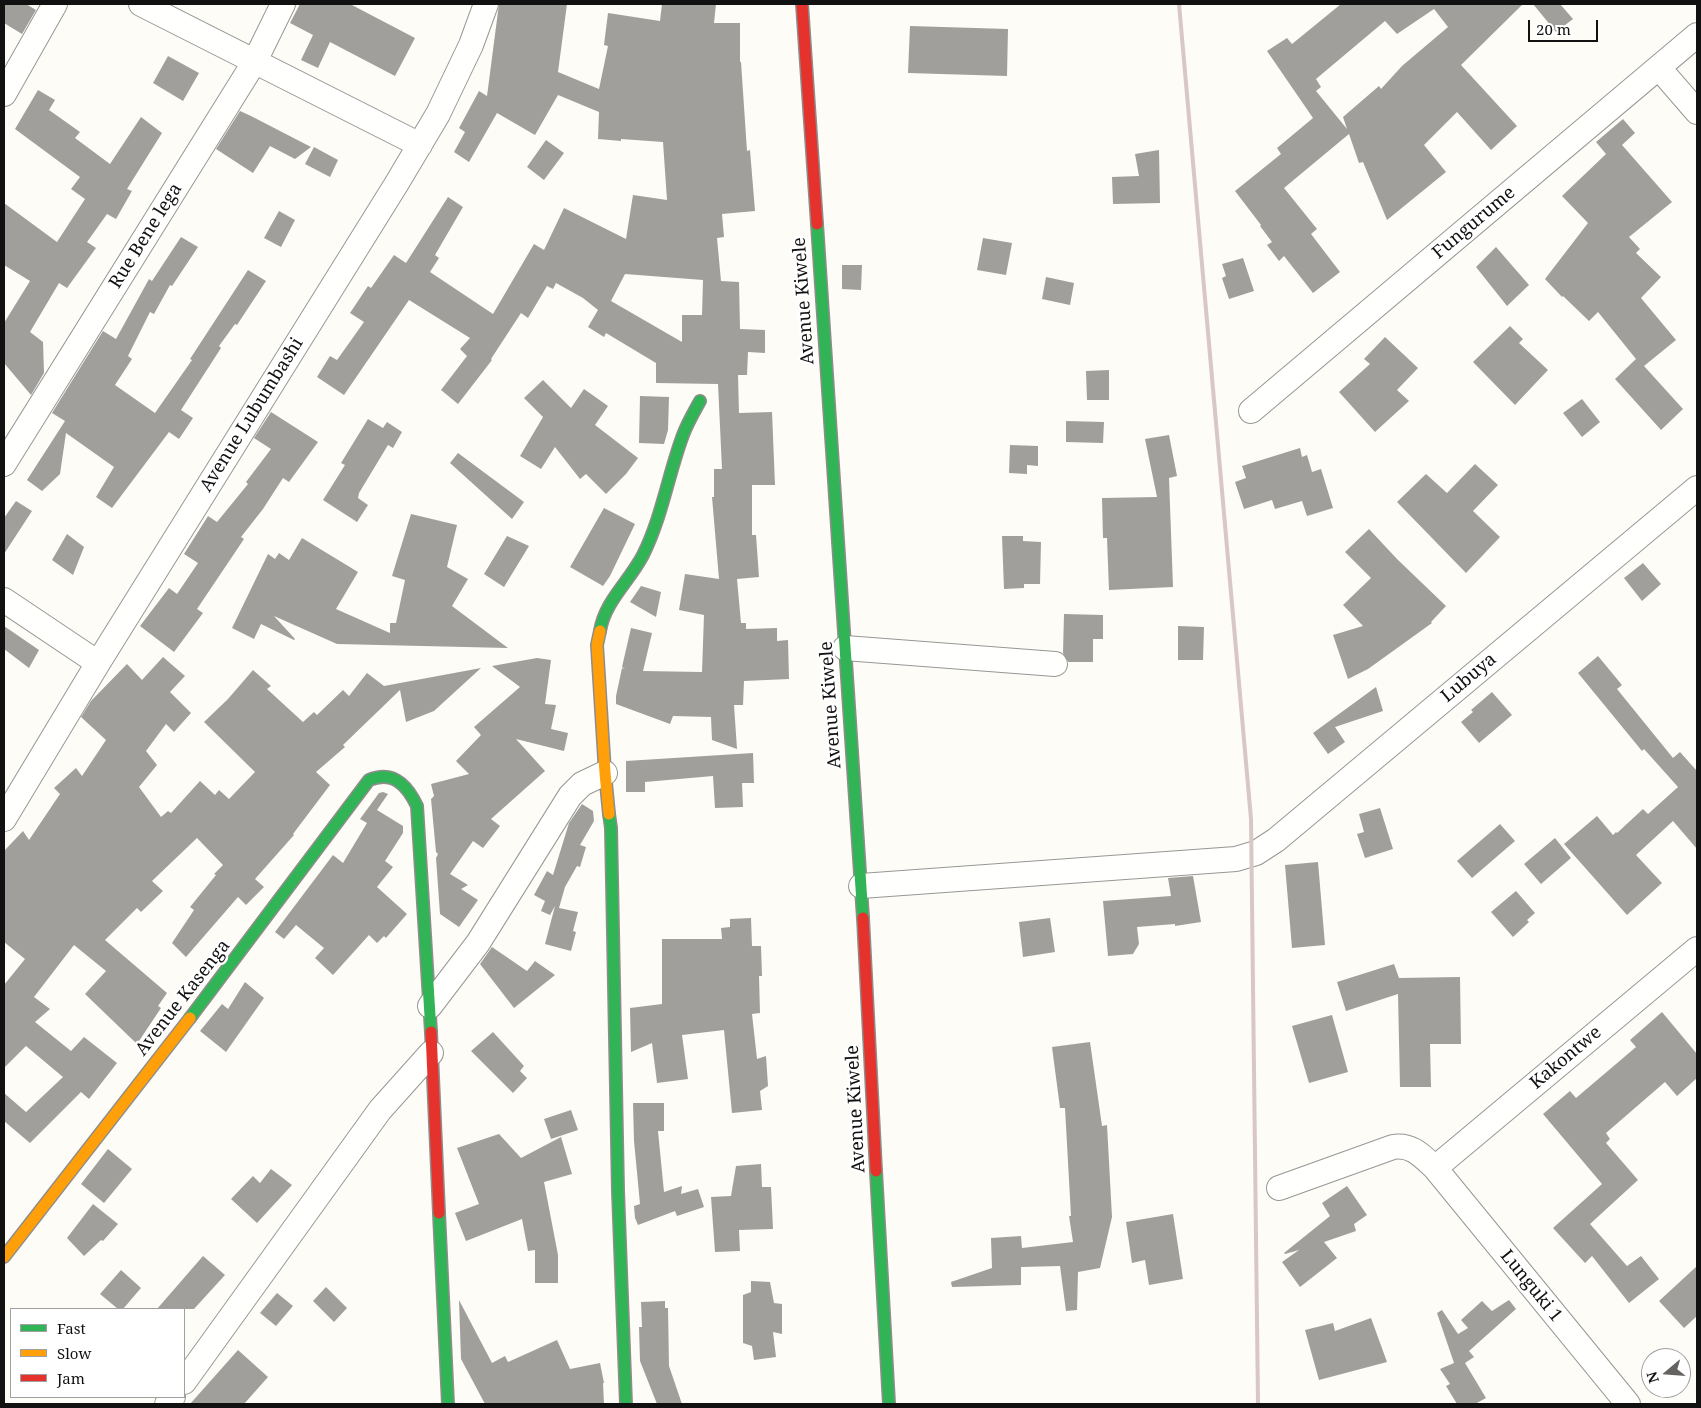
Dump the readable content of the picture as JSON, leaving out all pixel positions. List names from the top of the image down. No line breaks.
{"streets":{"street":["Fungurume","Rue Bene lega","Avenue Kiwele","Avenue Lubumbashi","Lubuya","Avenue Kasenga","Kakontwe","Lunguki 1"]},"crossings":[["Avenue Kiwele","Lubuya"],["Kakontwe","Lunguki 1"]],"legend":["Fast","Slow","Jam"],"scale_bar":"20 m","north":"left"}
